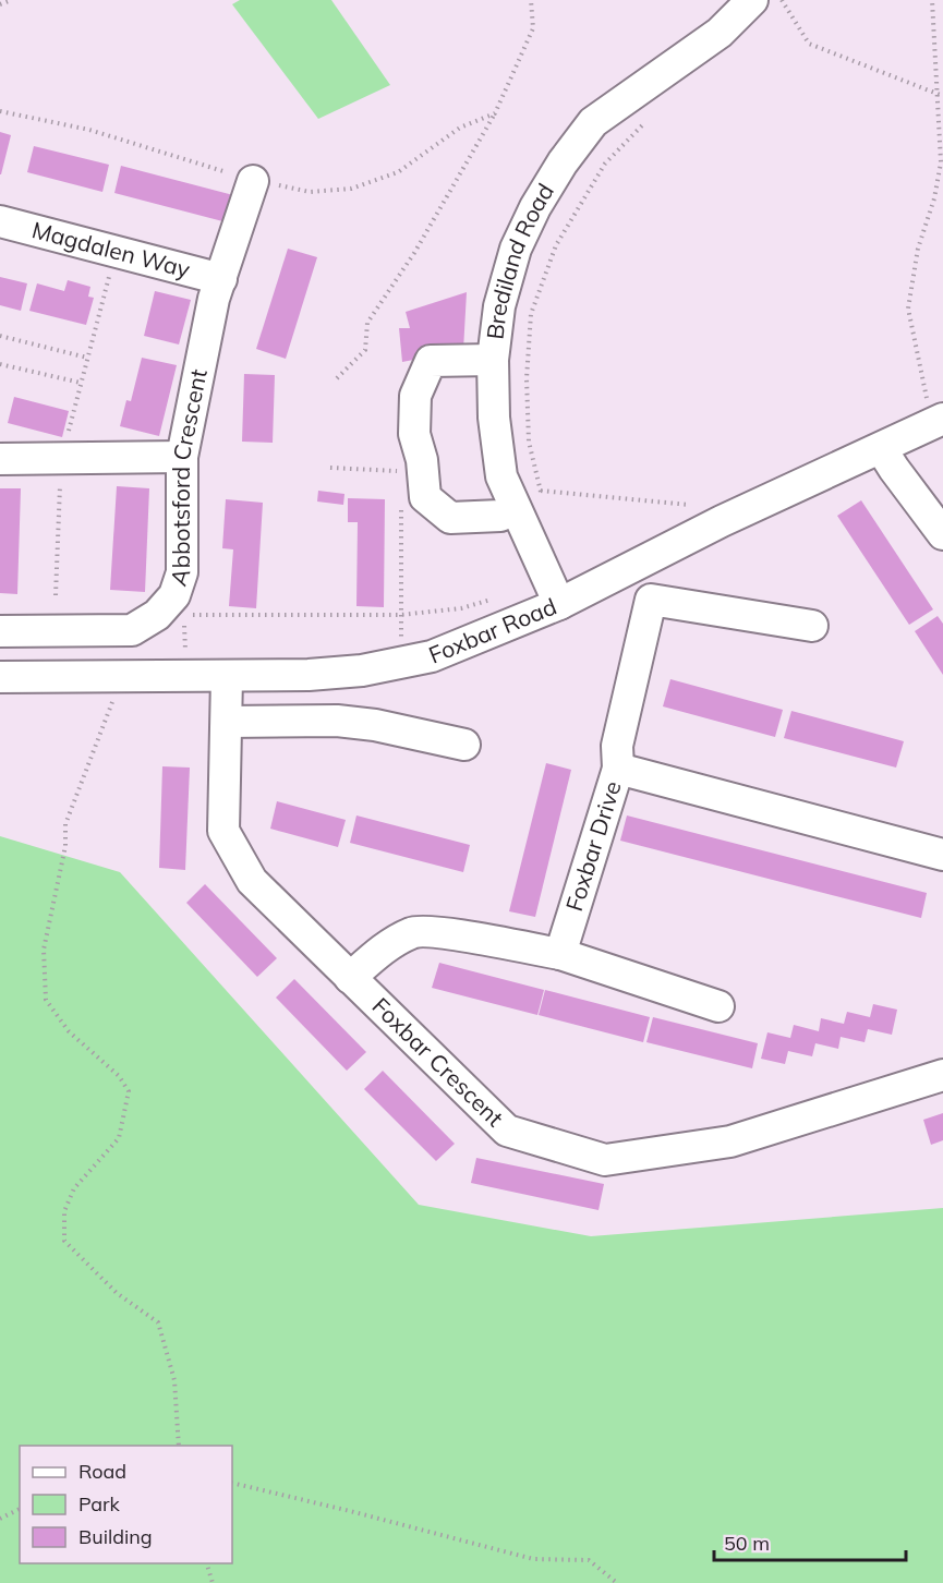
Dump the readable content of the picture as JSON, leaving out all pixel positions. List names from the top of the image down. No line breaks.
{"streets":{"street":["Magdalen Way","Brediland Road","Abbotsford Crescent","Foxbar Road","Foxbar Drive","Foxbar Crescent"]},"crossings":[["Magdalen Way","Abbotsford Crescent"],["Brediland Road","Foxbar Road"],["Foxbar Road","Foxbar Crescent"]],"legend":["Road","Park","Building"],"scale_bar":"50 m"}
